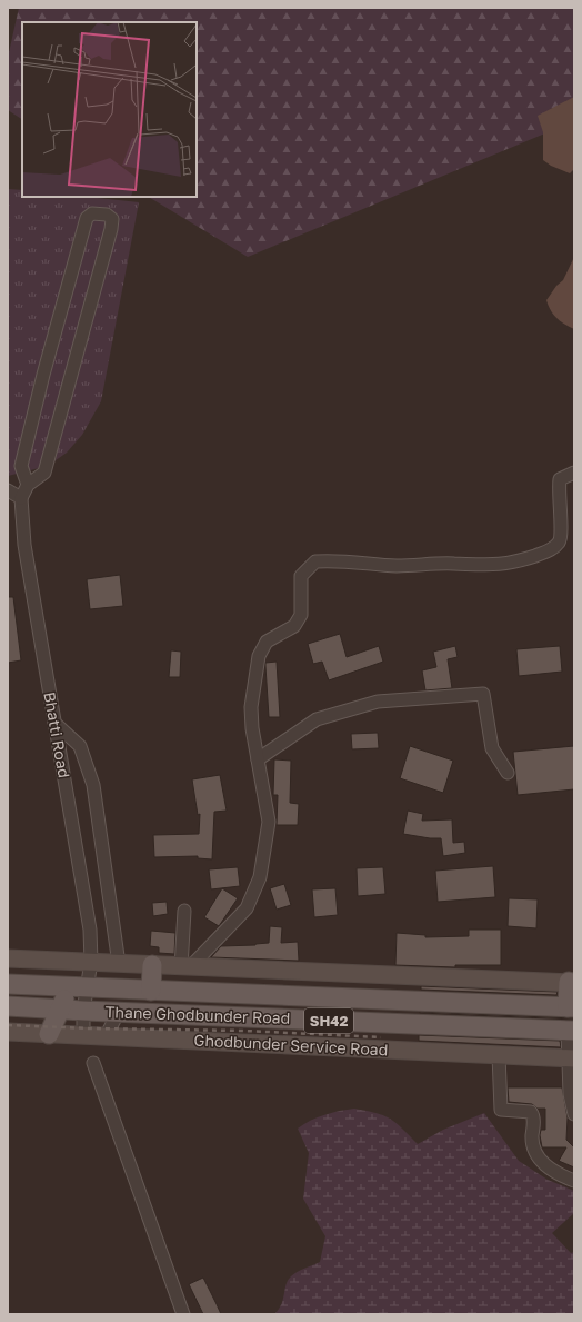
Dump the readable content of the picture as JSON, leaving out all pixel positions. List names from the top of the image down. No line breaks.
{"streets":{"main road":["Thane Ghodbunder Road","SH42"],"street":["Bhatti Road","Ghodbunder Service Road"]},"crossings":[["Bhatti Road","Thane Ghodbunder Road"],["Bhatti Road","Ghodbunder Service Road"]]}
